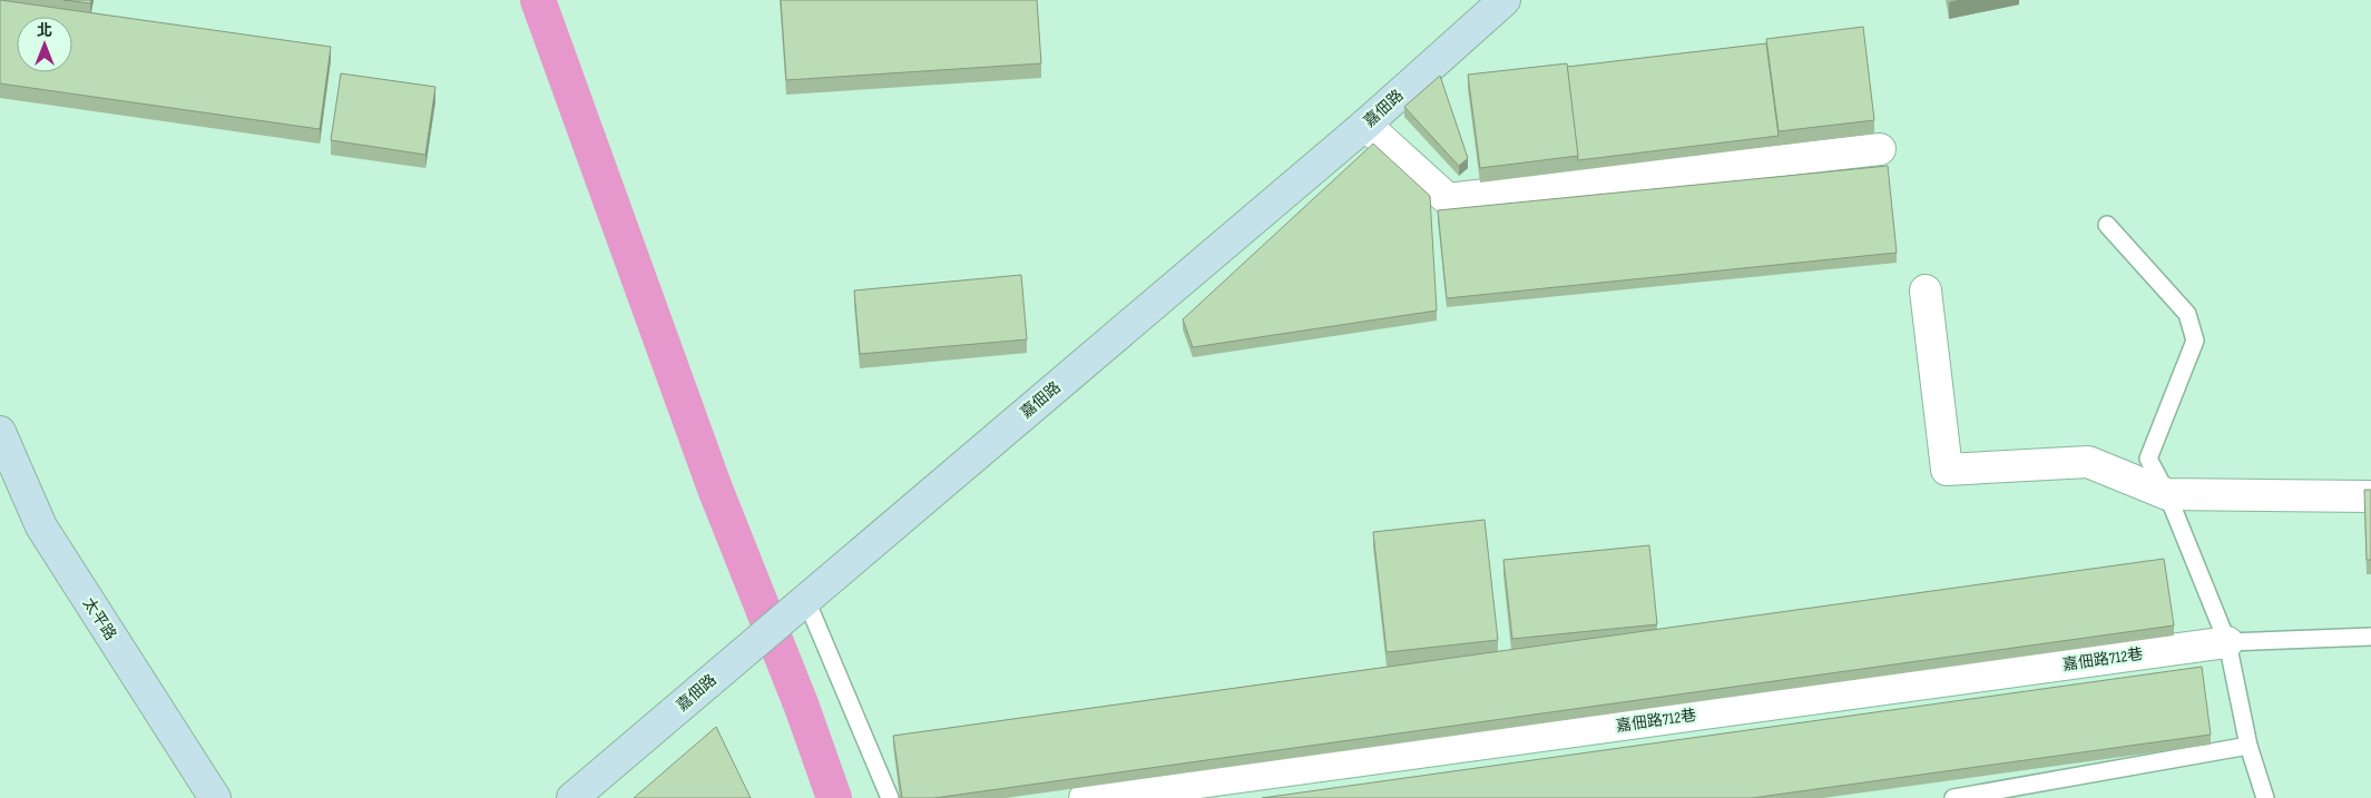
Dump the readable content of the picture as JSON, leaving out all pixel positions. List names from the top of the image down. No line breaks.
{"streets":{"street":["嘉佃路","太平路","嘉佃路712巷"]},"north":"top"}
